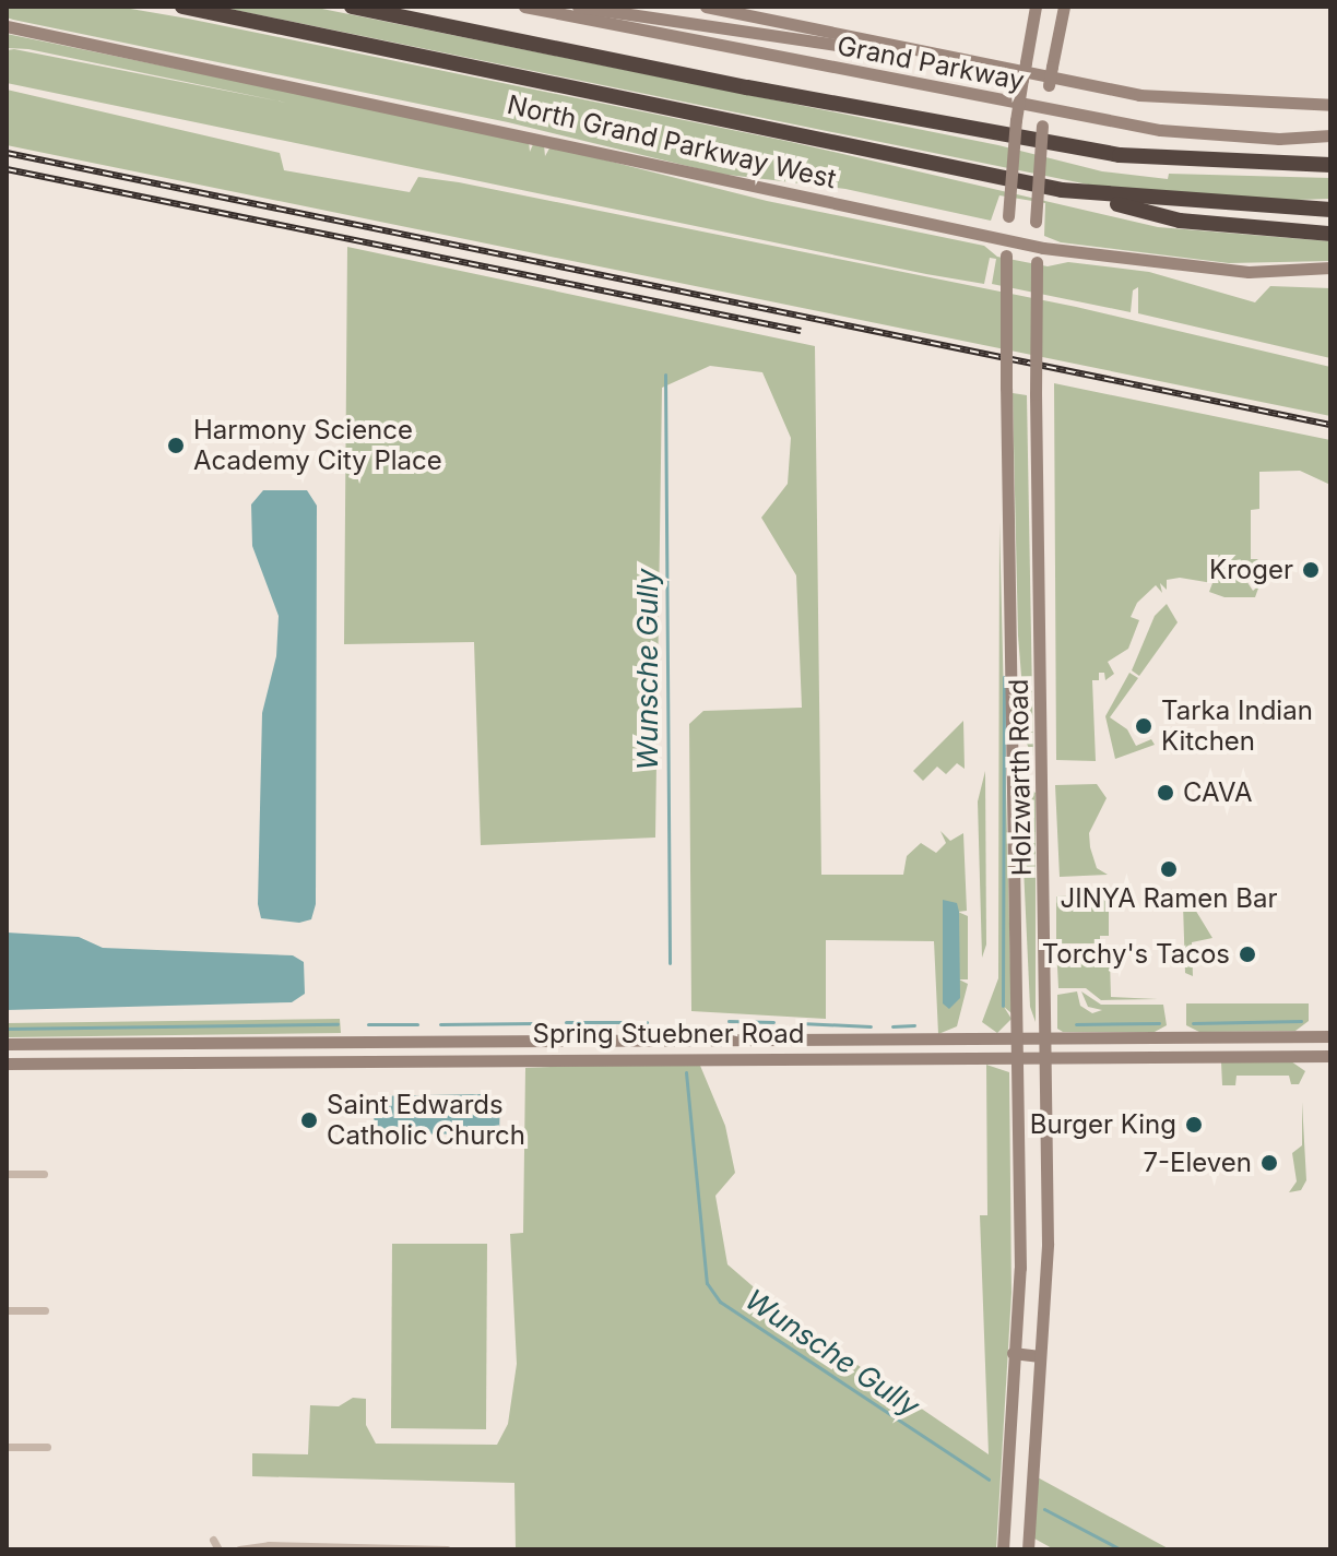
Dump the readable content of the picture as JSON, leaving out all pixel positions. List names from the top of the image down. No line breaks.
{"streets":{"highway":["North Grand Parkway West"],"main road":["Grand Parkway","Holzwarth Road","Spring Stuebner Road"]},"crossings":[["Grand Parkway","Holzwarth Road"],["North Grand Parkway West","Holzwarth Road"],["Holzwarth Road","Spring Stuebner Road"]],"water":["Wunsche Gully"],"places":["Harmony Science Academy City Place","Kroger","Tarka Indian Kitchen","CAVA","JINYA Ramen Bar","Torchy's Tacos","Saint Edwards Catholic Church","Burger King","7-Eleven"]}
